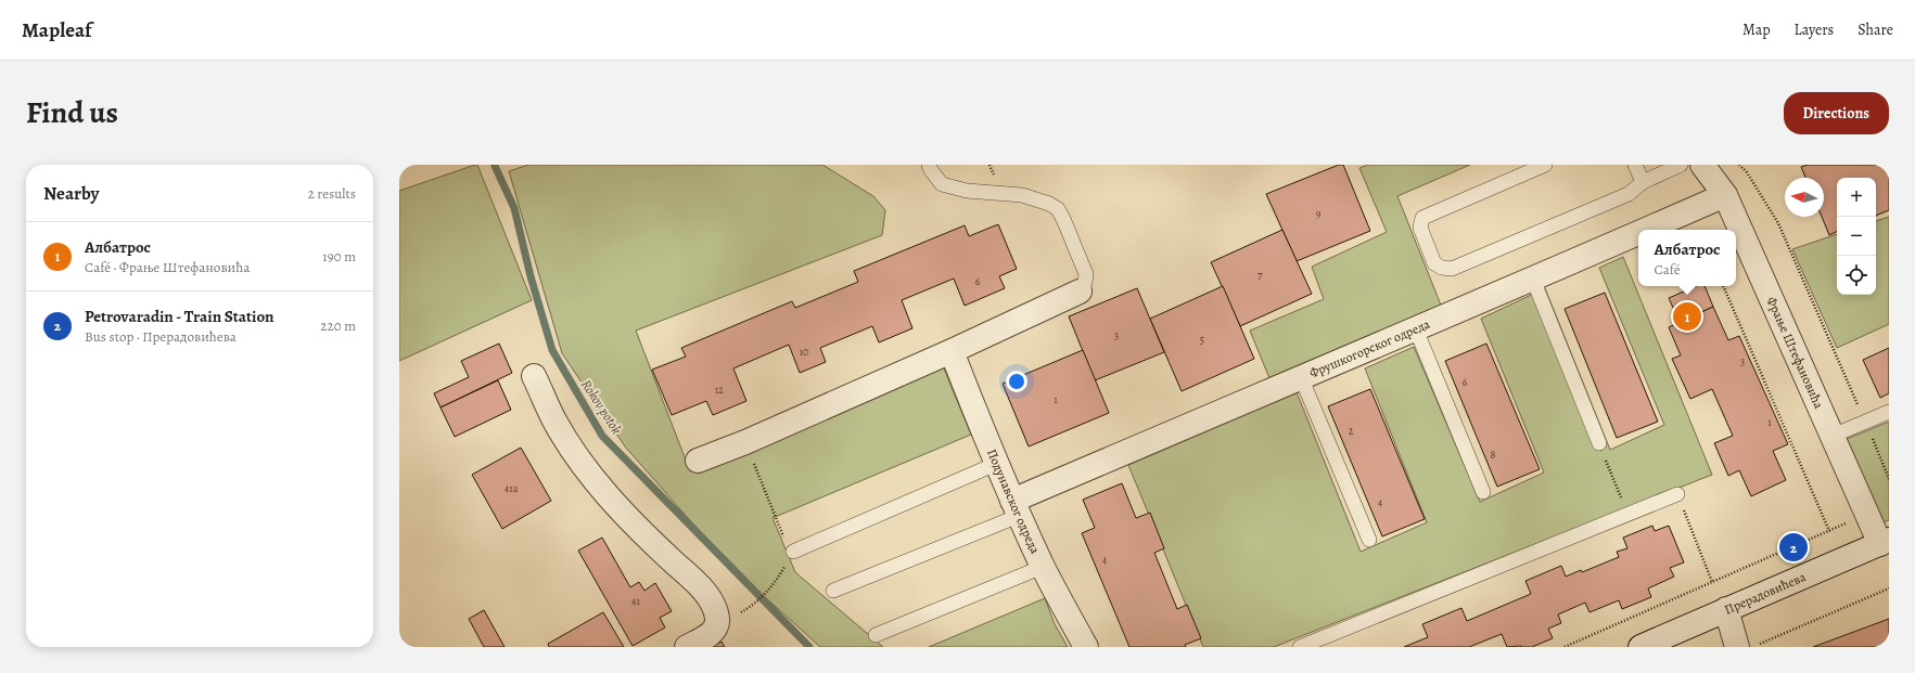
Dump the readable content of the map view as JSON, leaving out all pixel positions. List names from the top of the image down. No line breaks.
{"streets":{"street":["Фрушкогорског одреда","Фрање Штефановића","Подунавског одреда","Прерадовићева"]},"crossings":[["Фрушкогорског одреда","Фрање Штефановића"],["Фрушкогорског одреда","Подунавског одреда"],["Фрање Штефановића","Прерадовићева"]],"water":["Rokov potok"],"house_numbers":["9","7","6","3","5","10","3","6","12","1","1","2","8","41a","4","4","41"],"north":"left","page":{"header":"Mapleaf","nav":["Map","Layers","Share"],"title":"Find us","buttons":"Directions","heading":["Nearby","2 results"],"map_buttons":["+","−"],"list":[{"mark":"1","name":"Албатрос","note":"Café · Фрање Штефановића","value":"190 m"},{"mark":"2","name":"Petrovaradin - Train Station","note":"Bus stop · Прерадовићева","value":"220 m"}],"popup":["Албатрос","Café"],"pins":["1","2"]}}
